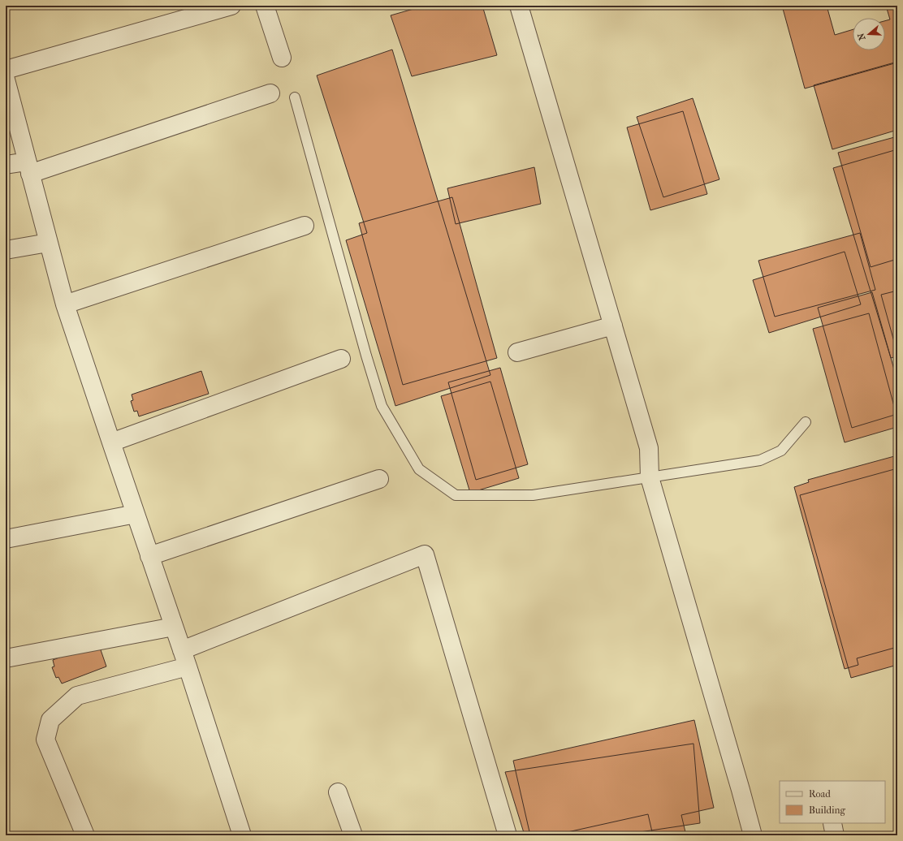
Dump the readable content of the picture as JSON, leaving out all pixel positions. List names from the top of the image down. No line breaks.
{"legend":["Road","Building"],"north":"left"}
